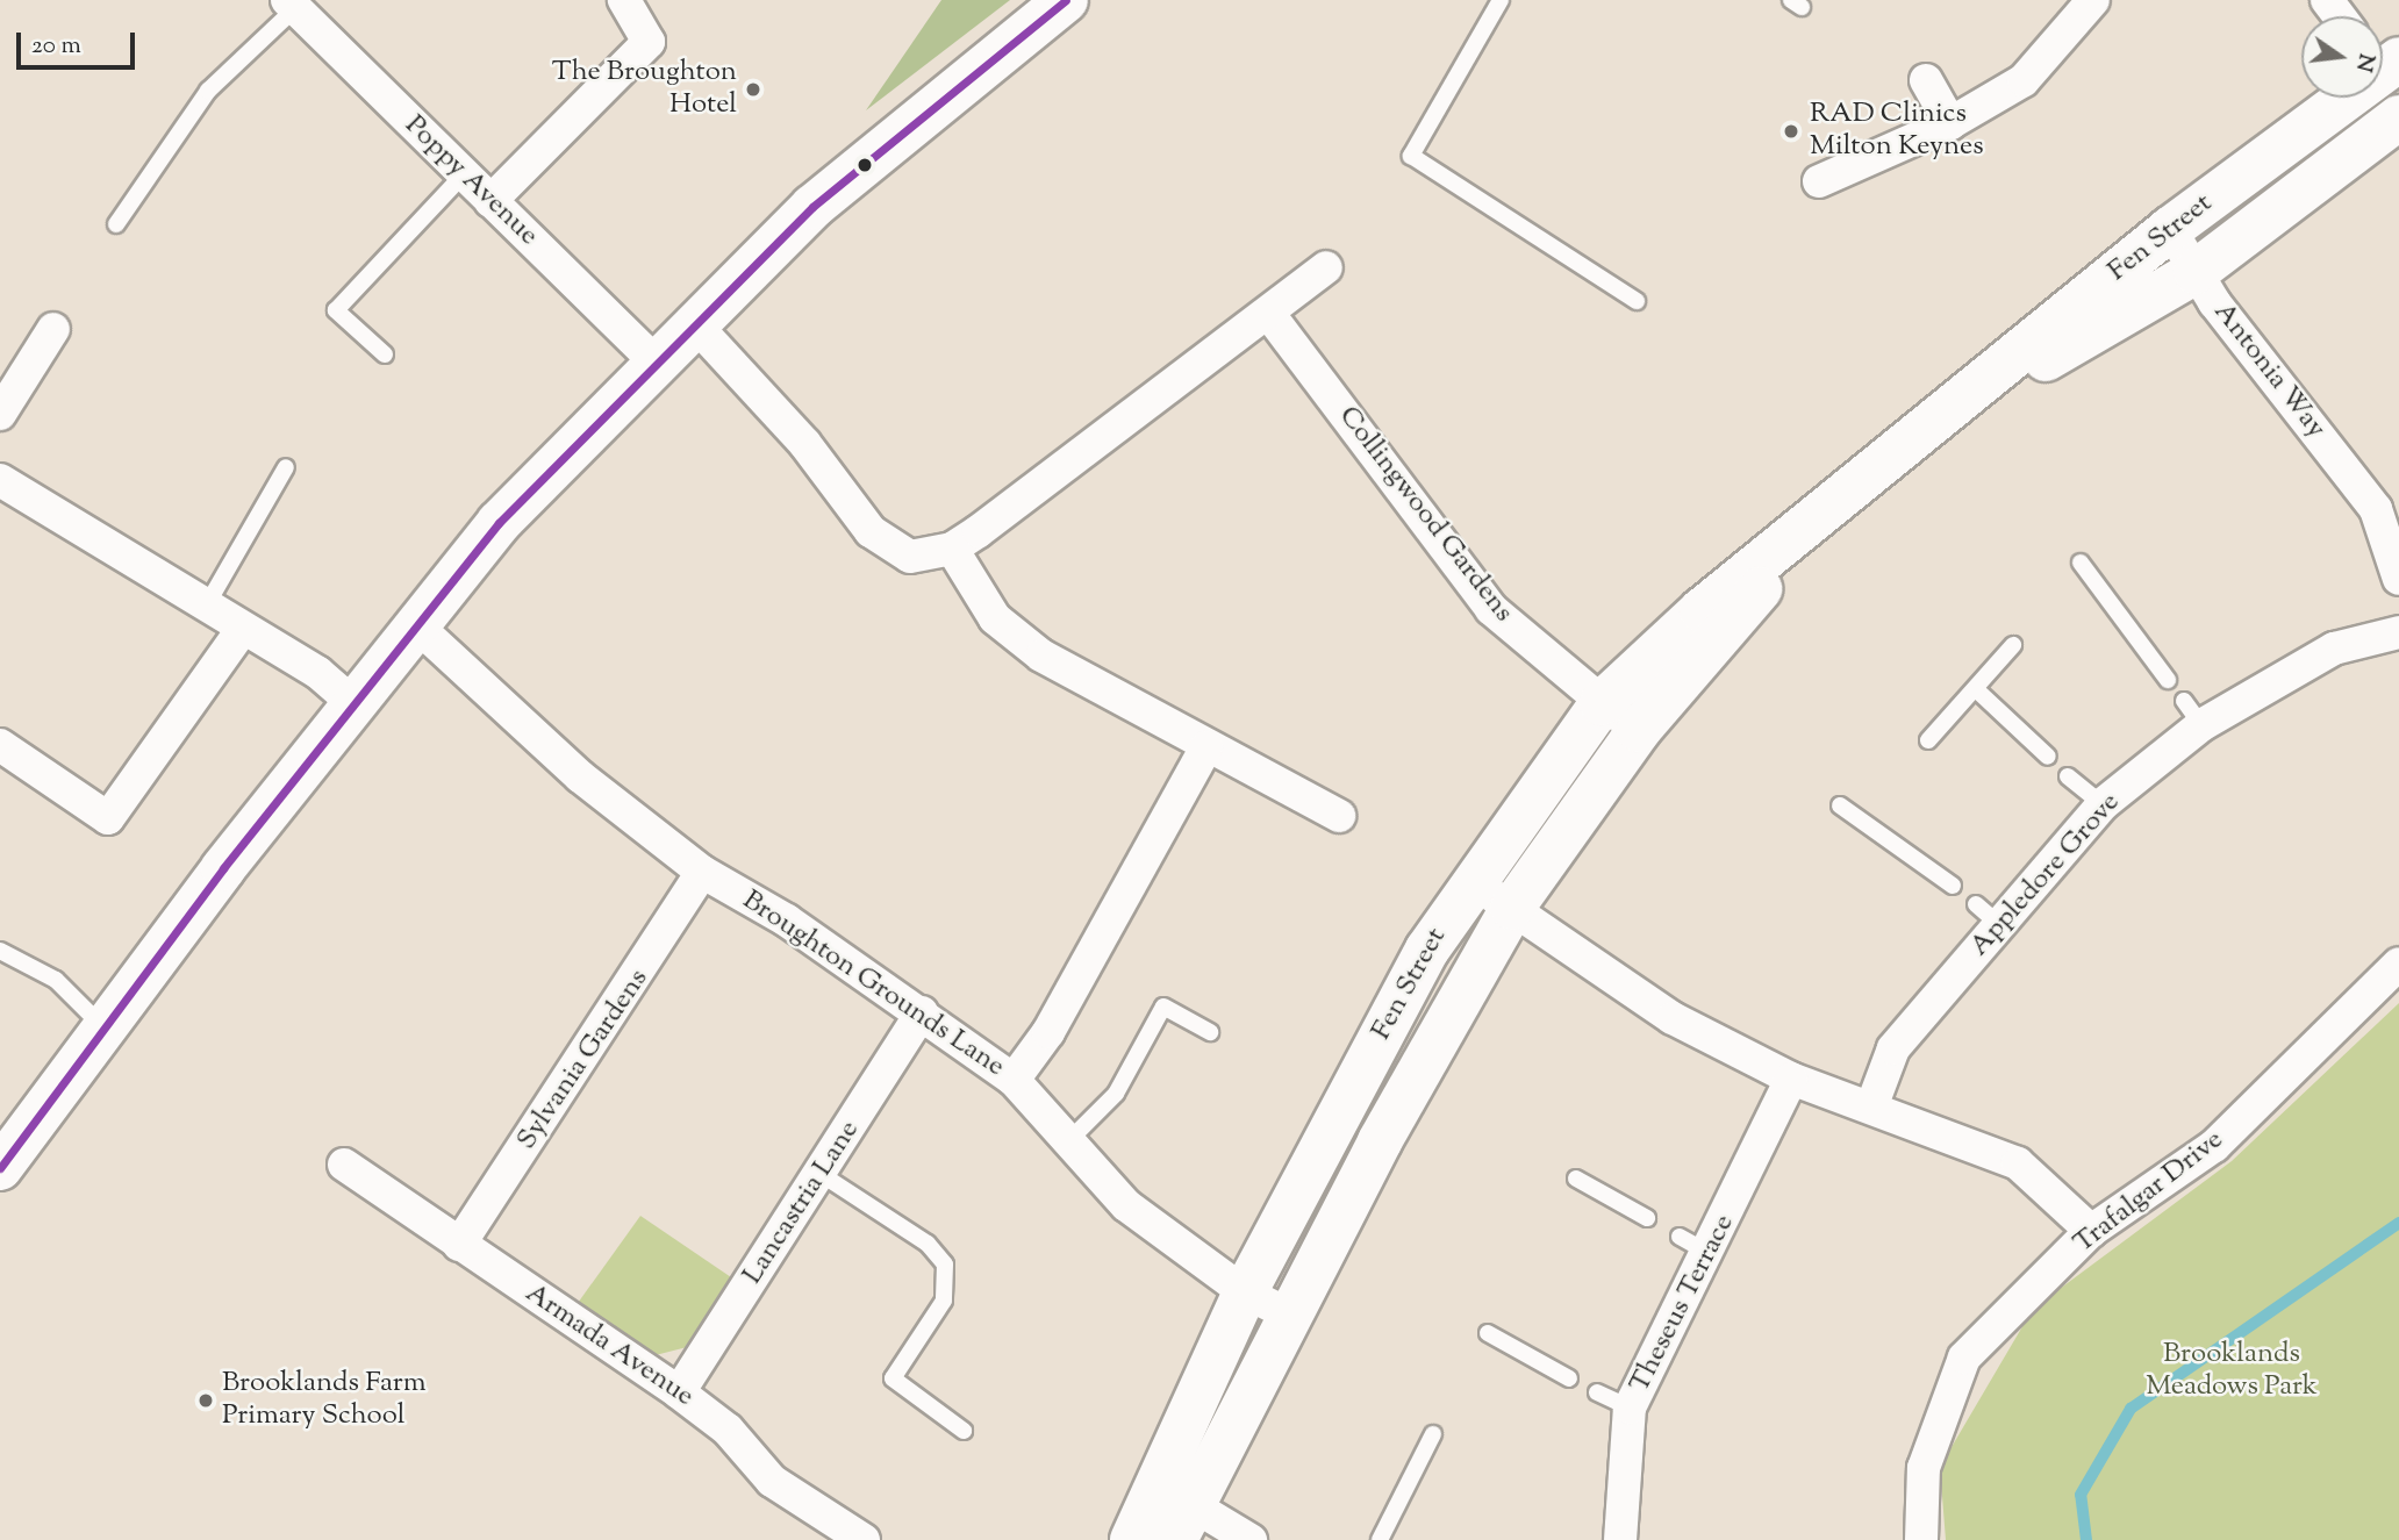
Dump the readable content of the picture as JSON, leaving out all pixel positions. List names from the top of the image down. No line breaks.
{"streets":{"street":["Poppy Avenue","Fen Street","Antonia Way","Collingwood Gardens","Appledore Grove","Broughton Grounds Lane","Sylvania Gardens","Trafalgar Drive","Lancastria Lane","Theseus Terrace","Armada Avenue"]},"crossings":[["Fen Street","Antonia Way"],["Fen Street","Collingwood Gardens"],["Fen Street","Broughton Grounds Lane"],["Broughton Grounds Lane","Sylvania Gardens"],["Broughton Grounds Lane","Lancastria Lane"],["Sylvania Gardens","Armada Avenue"],["Lancastria Lane","Armada Avenue"]],"parks":["Brooklands Meadows Park"],"places":["The Broughton Hotel","RAD Clinics Milton Keynes","Brooklands Farm Primary School"],"scale_bar":"20 m","north":"right"}
